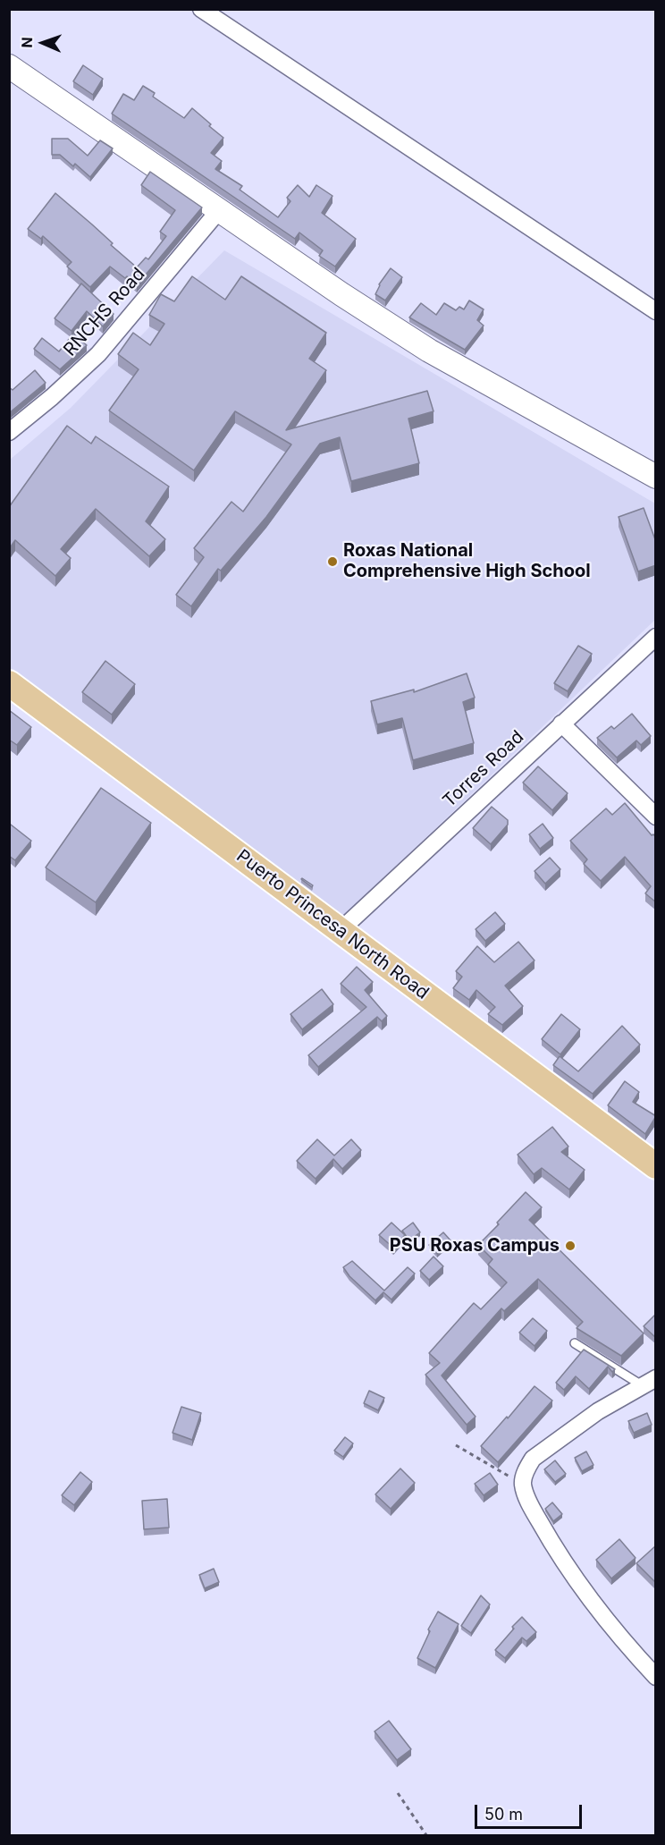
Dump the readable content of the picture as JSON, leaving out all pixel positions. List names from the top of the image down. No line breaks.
{"streets":{"main road":["Puerto Princesa North Road"],"street":["RNCHS Road","Torres Road"]},"crossings":[["Torres Road","Puerto Princesa North Road"]],"places":["Roxas National Comprehensive High School","PSU Roxas Campus"],"scale_bar":"50 m","north":"left"}
